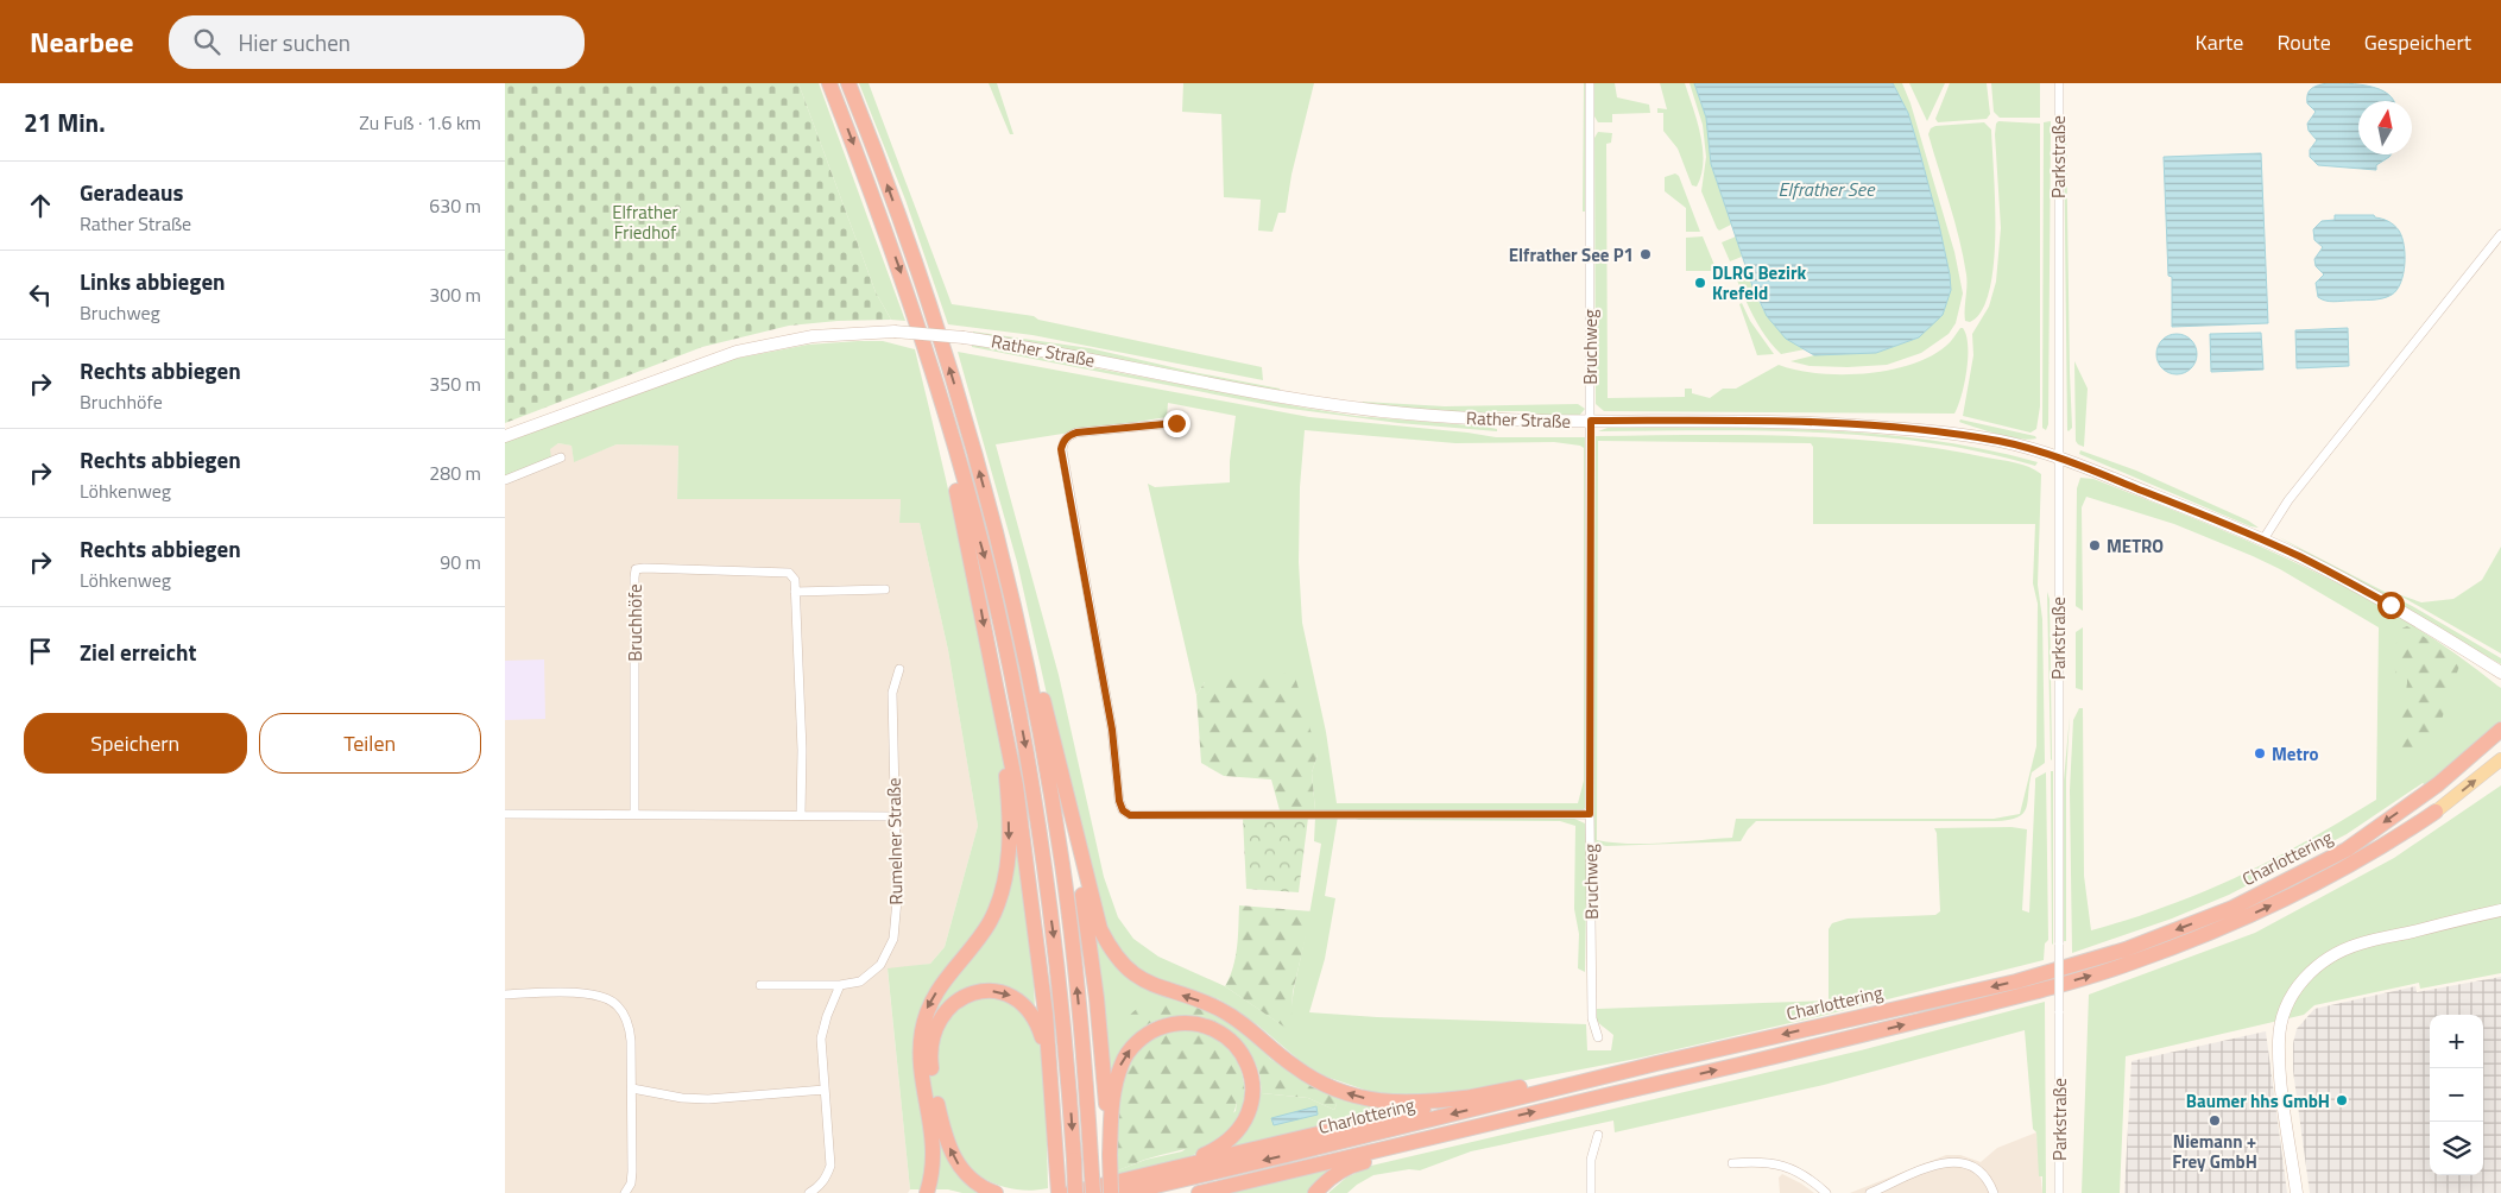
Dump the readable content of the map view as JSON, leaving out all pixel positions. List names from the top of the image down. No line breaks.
{"streets":{"highway":["Charlottering"],"main road":["Rather Straße"],"street":["Parkstraße","Bruchweg","Bruchhöfe","Rumelner Straße"]},"crossings":[["Parkstraße","Rather Straße"],["Bruchweg","Rather Straße"]],"water":["Elfrather See"],"parks":["Elfrather Friedhof"],"places":["Elfrather See P1","DLRG Bezirk Krefeld","METRO","Metro","Baumer hhs GmbH","Niemann + Frey GmbH"],"north":"top","page":{"header":"Nearbee","search":"Hier suchen","nav":["Karte","Route","Gespeichert"],"heading":["21 Min.","Zu Fuß · 1.6 km"],"list":[["Geradeaus","Rather Straße","630 m"],["Links abbiegen","Bruchweg","300 m"],["Rechts abbiegen","Bruchhöfe","350 m"],["Rechts abbiegen","Löhkenweg","280 m"],["Rechts abbiegen","Löhkenweg","90 m"],"Ziel erreicht"],"buttons":["Speichern","Teilen"],"map_buttons":["+","−"]}}
